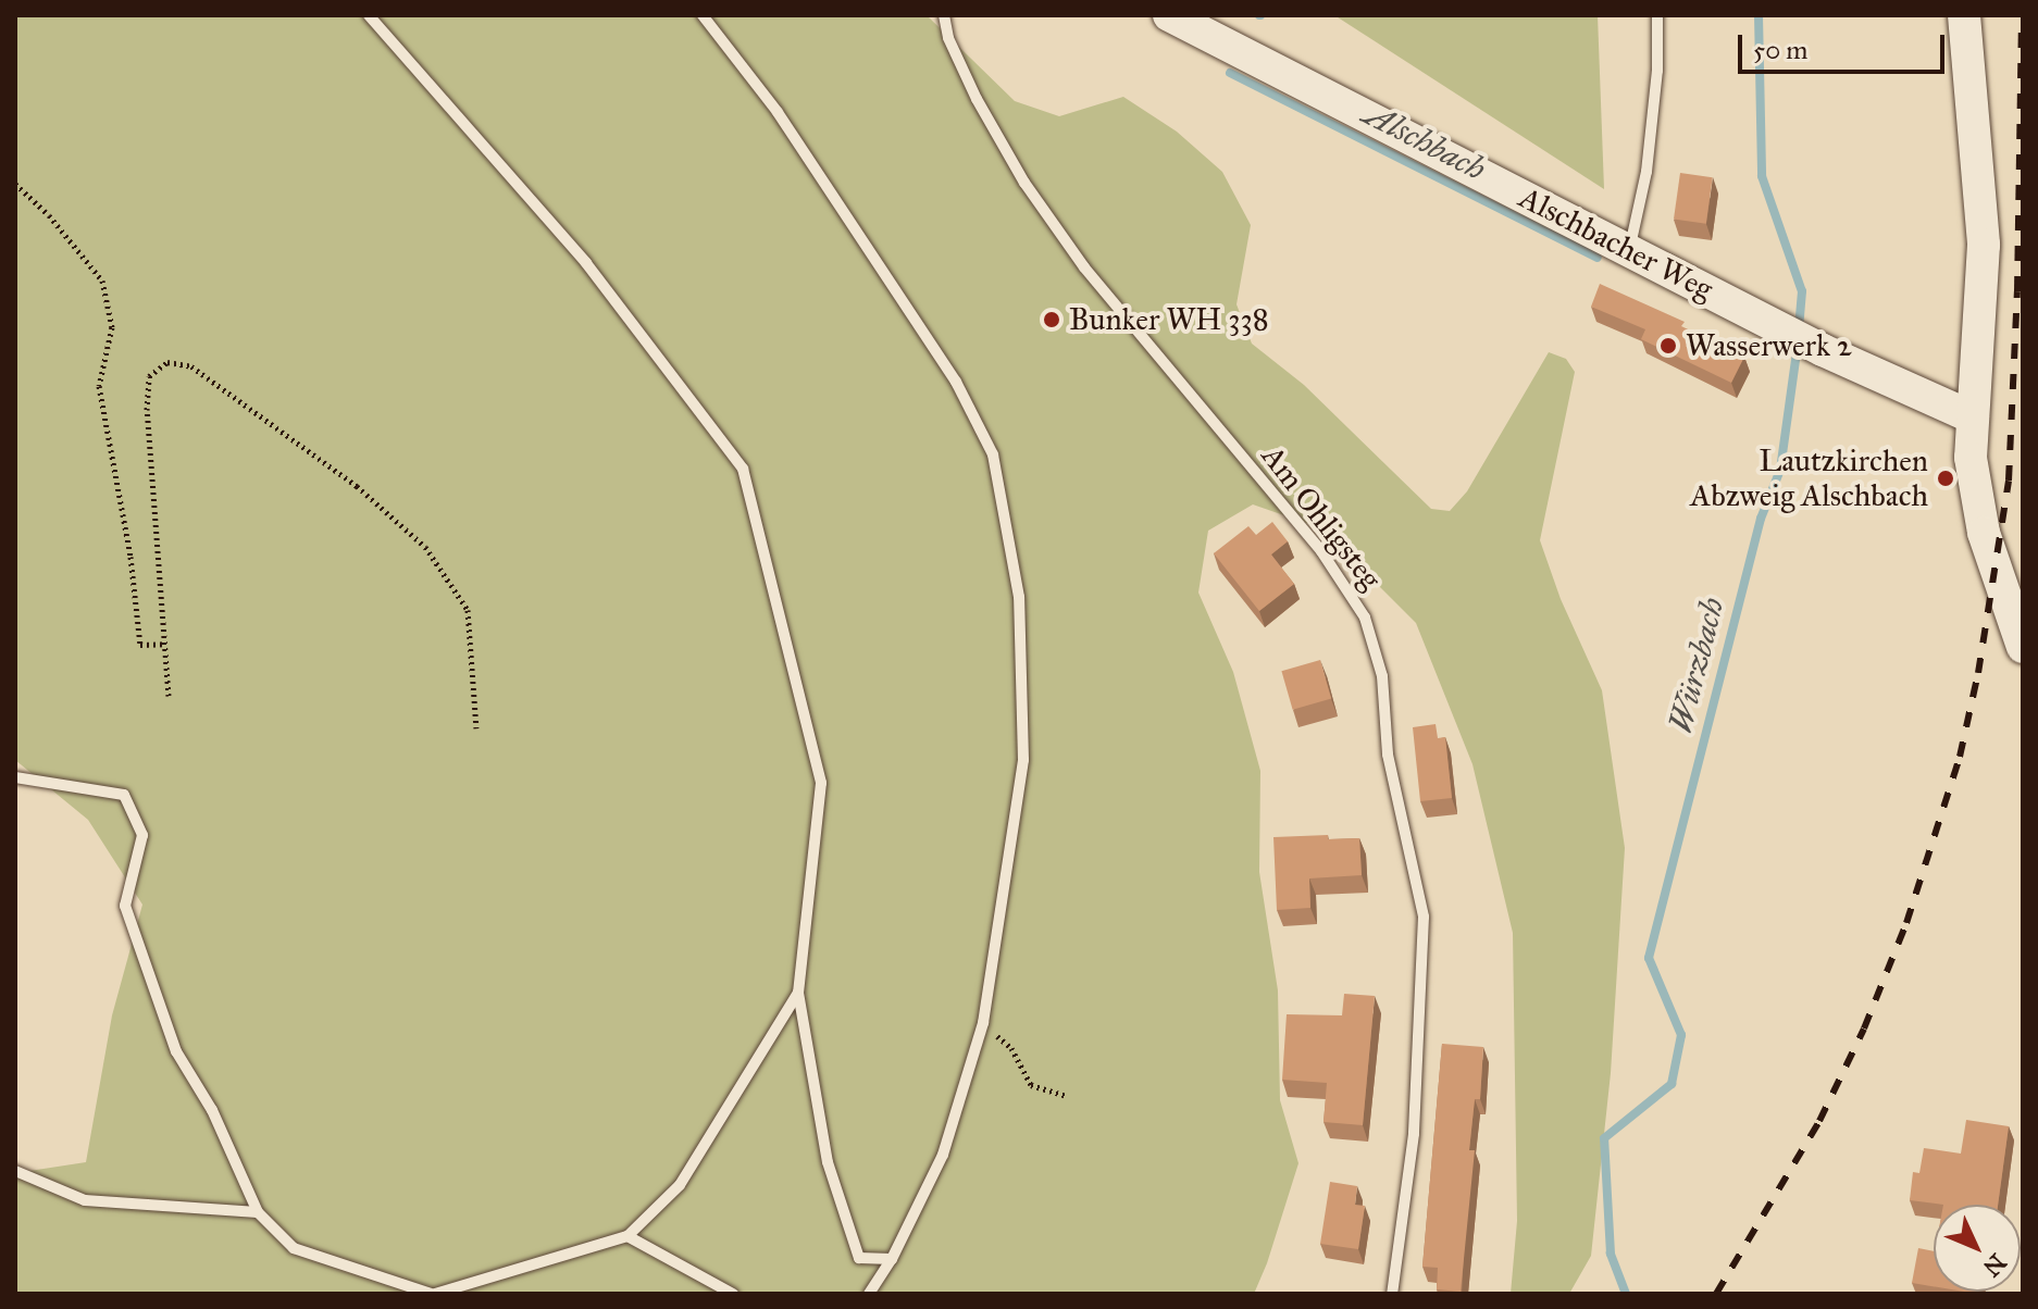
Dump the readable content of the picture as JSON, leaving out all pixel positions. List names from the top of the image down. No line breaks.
{"streets":{"street":["Alschbacher Weg"],"lane":["Am Ohligsteg"]},"water":["Alschbach","Würzbach"],"places":["Bunker WH 338","Wasserwerk 2","Lautzkirchen Abzweig Alschbach"],"scale_bar":"50 m","north":"bottom right"}
